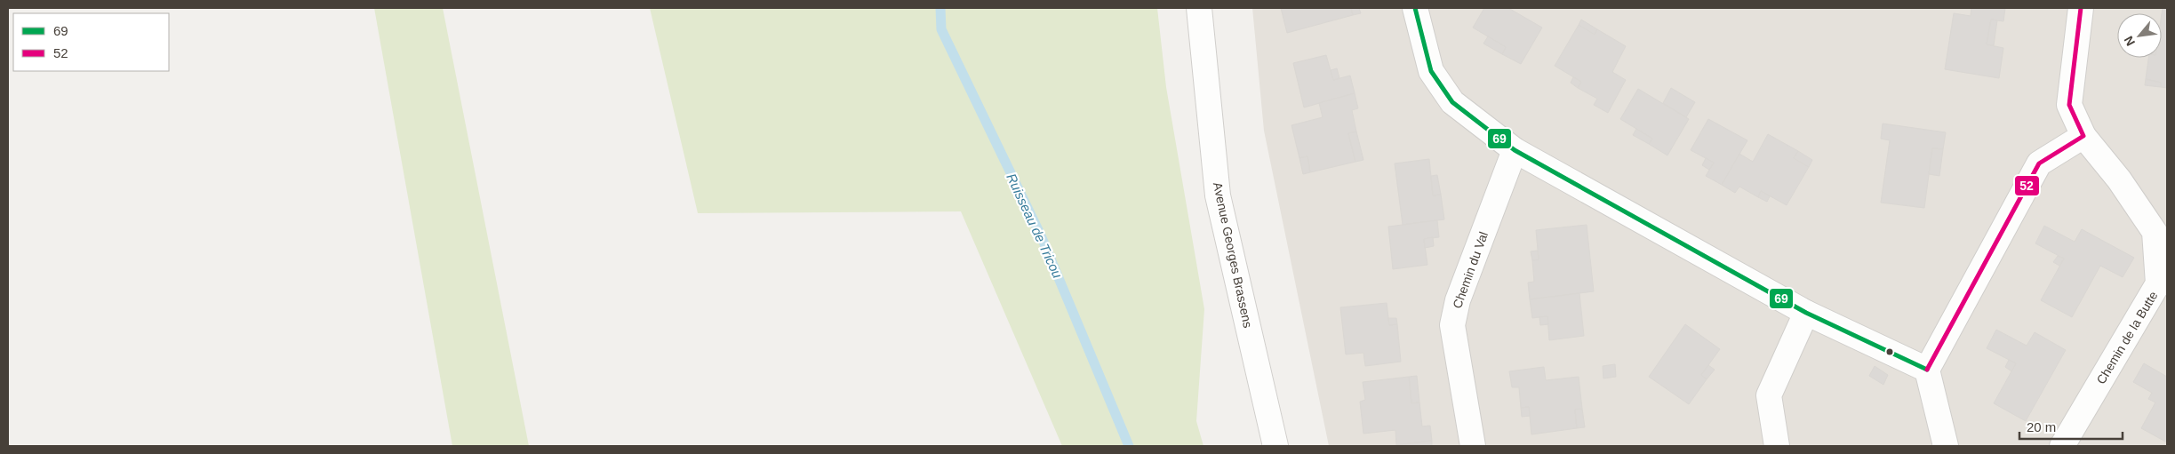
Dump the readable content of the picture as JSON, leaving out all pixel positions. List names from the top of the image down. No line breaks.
{"streets":{"street":["Avenue Georges Brassens","Chemin du Val","Chemin de la Butte"]},"water":["Ruisseau de Tricou"],"lines":["transit line 69","transit line 52"],"legend":["69","52"],"scale_bar":"20 m","north":"bottom left"}
